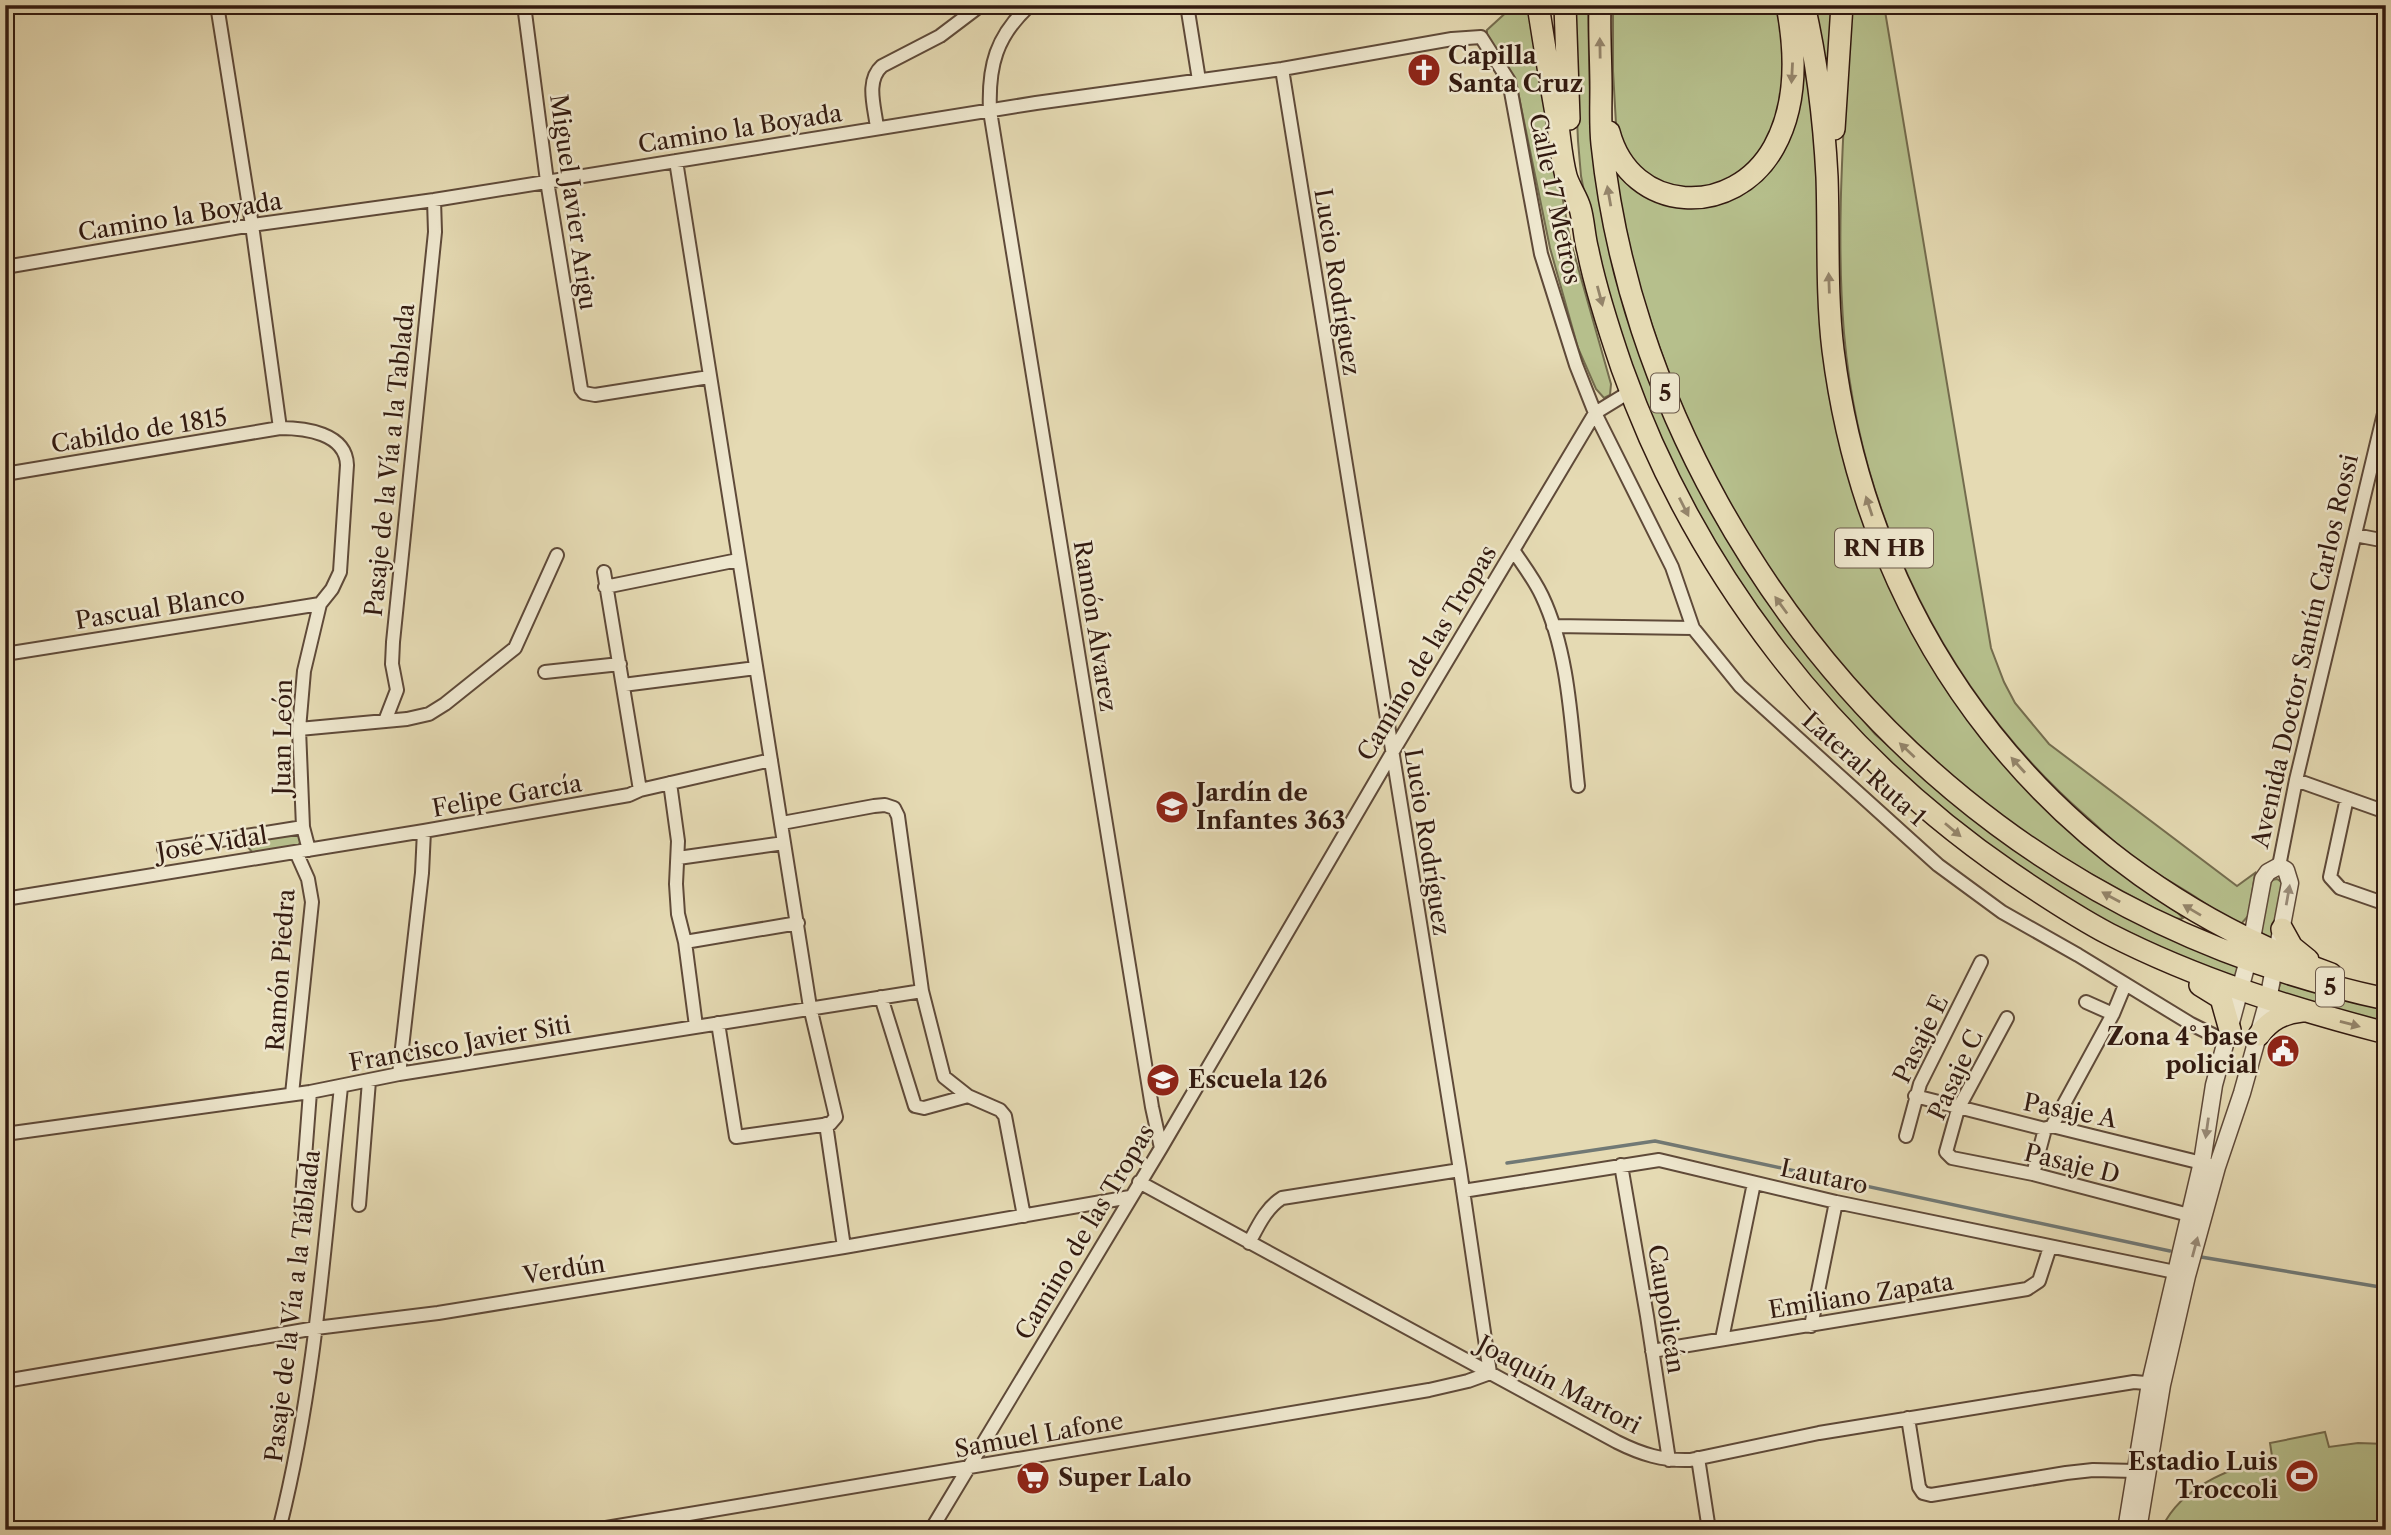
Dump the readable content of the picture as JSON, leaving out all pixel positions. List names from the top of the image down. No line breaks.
{"streets":{"highway":["5","RN HB"],"street":["Camino la Boyada","Calle 17 Metros","Miguel Javier Arigu","Lucio Rodríguez","Cabildo de 1815","Pasaje de la Vía a la Tablada","Pascual Blanco","Ramón Álvarez","Avenida Doctor Santín Carlos Rossi","Camino de las Tropas","Juan León","Lateral Ruta 1","Felipe García","José Vidal","Ramón Piedra","Pasaje E","Francisco Javier Siti","Pasaje C","Pasaje A","Pasaje D","Lautaro","Verdún","Emiliano Zapata","Caupolicán","Joaquín Martori","Samuel Lafone"]},"crossings":[["Camino la Boyada","Calle 17 Metros"],["Camino la Boyada","Miguel Javier Arigu"],["Camino la Boyada","Lucio Rodríguez"],["Camino la Boyada","Pasaje de la Vía a la Tablada"],["Camino la Boyada","Ramón Álvarez"],["Calle 17 Metros","Camino de las Tropas"],["Calle 17 Metros","Lateral Ruta 1"],["Lucio Rodríguez","Camino de las Tropas"],["Lucio Rodríguez","Lautaro"],["Lucio Rodríguez","Joaquín Martori"],["Lucio Rodríguez","Samuel Lafone"],["5","RN HB"],["5","Avenida Doctor Santín Carlos Rossi"],["Cabildo de 1815","Juan León"],["Pasaje de la Vía a la Tablada","Francisco Javier Siti"],["Pasaje de la Vía a la Tablada","Verdún"],["RN HB","Avenida Doctor Santín Carlos Rossi"],["Pascual Blanco","Juan León"],["Ramón Álvarez","Camino de las Tropas"],["Avenida Doctor Santín Carlos Rossi","Lateral Ruta 1"],["Avenida Doctor Santín Carlos Rossi","Pasaje A"],["Avenida Doctor Santín Carlos Rossi","Pasaje D"],["Avenida Doctor Santín Carlos Rossi","Lautaro"],["Avenida Doctor Santín Carlos Rossi","Joaquín Martori"],["Camino de las Tropas","Lateral Ruta 1"],["Camino de las Tropas","Verdún"],["Camino de las Tropas","Joaquín Martori"],["Camino de las Tropas","Samuel Lafone"],["Juan León","José Vidal"],["Juan León","Ramón Piedra"],["Felipe García","José Vidal"],["Felipe García","Francisco Javier Siti"],["José Vidal","Ramón Piedra"],["Ramón Piedra","Francisco Javier Siti"],["Pasaje E","Pasaje A"],["Pasaje C","Pasaje A"],["Pasaje C","Pasaje D"],["Lautaro","Emiliano Zapata"],["Lautaro","Caupolicán"],["Emiliano Zapata","Caupolicán"],["Caupolicán","Joaquín Martori"],["Joaquín Martori","Samuel Lafone"]],"places":{"church":["Capilla Santa Cruz"],"school or university":["Jardín de Infantes 363","Escuela 126"],"public building":["Zona 4° base policial"],"sports":["Estadio Luis Troccoli"],"supermarket":["Super Lalo"]}}
